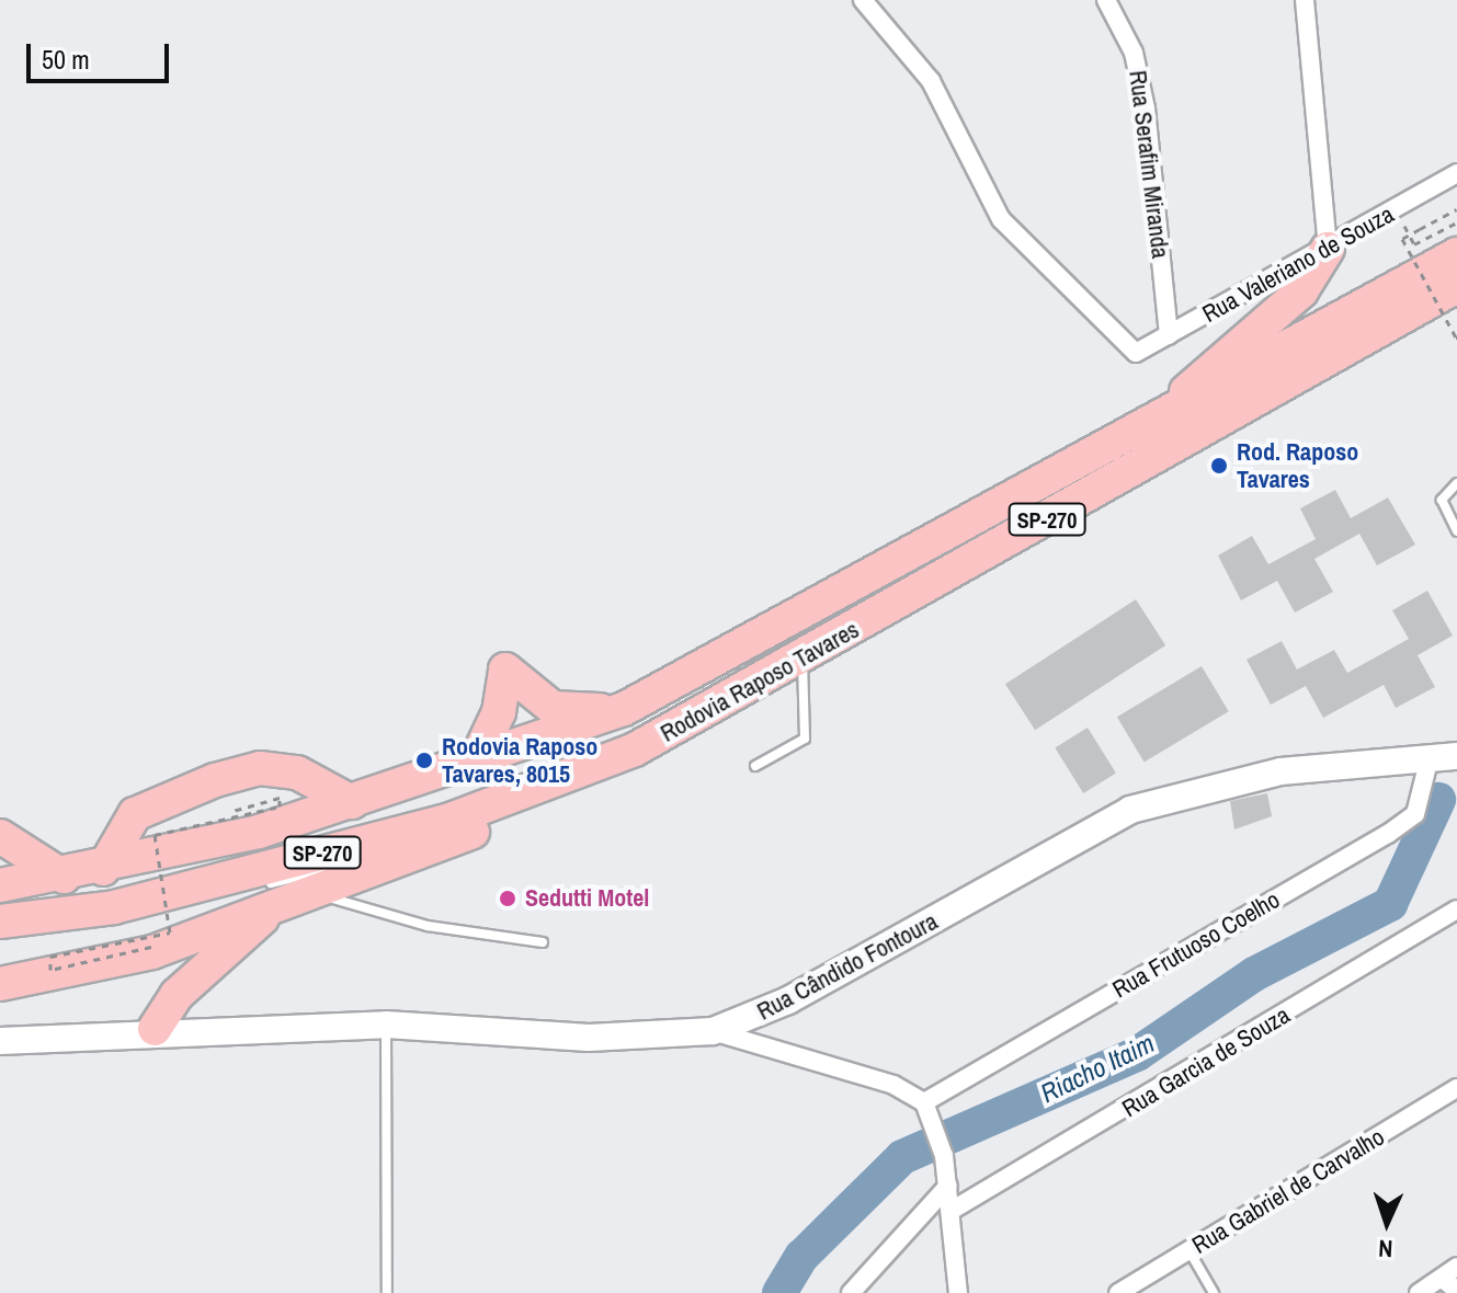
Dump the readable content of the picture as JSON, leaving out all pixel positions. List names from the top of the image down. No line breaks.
{"streets":{"highway":["SP-270","Rodovia Raposo Tavares"],"main road":["Rua Cândido Fontoura"],"street":["Rua Serafim Miranda","Rua Valeriano de Souza","Rua Frutuoso Coelho","Rua Garcia de Souza","Rua Gabriel de Carvalho"]},"crossings":[["Rua Serafim Miranda","Rua Valeriano de Souza"],["Rua Frutuoso Coelho","Rua Cândido Fontoura"]],"water":["Riacho Itaim"],"places":["Rod. Raposo Tavares","Rodovia Raposo Tavares, 8015","Sedutti Motel"],"scale_bar":"50 m","north":"bottom"}
